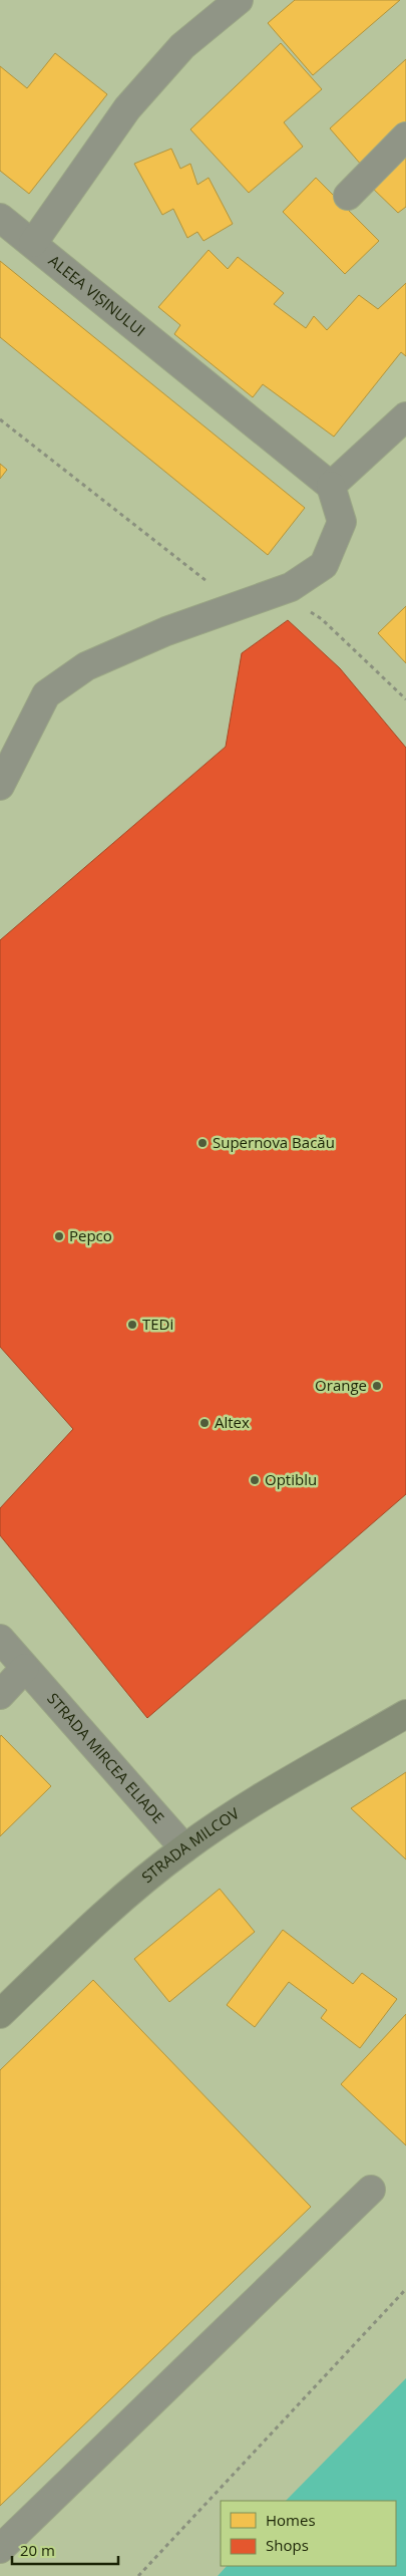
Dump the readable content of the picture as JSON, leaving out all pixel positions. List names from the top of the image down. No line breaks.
{"streets":{"main road":["STRADA MILCOV"],"street":["ALEEA VIȘINULUI","STRADA MIRCEA ELIADE"]},"crossings":[["STRADA MIRCEA ELIADE","STRADA MILCOV"]],"places":["Supernova Bacău","Pepco","TEDi","Orange","Altex","Optiblu"],"legend":["Homes","Shops"],"scale_bar":"20 m"}
